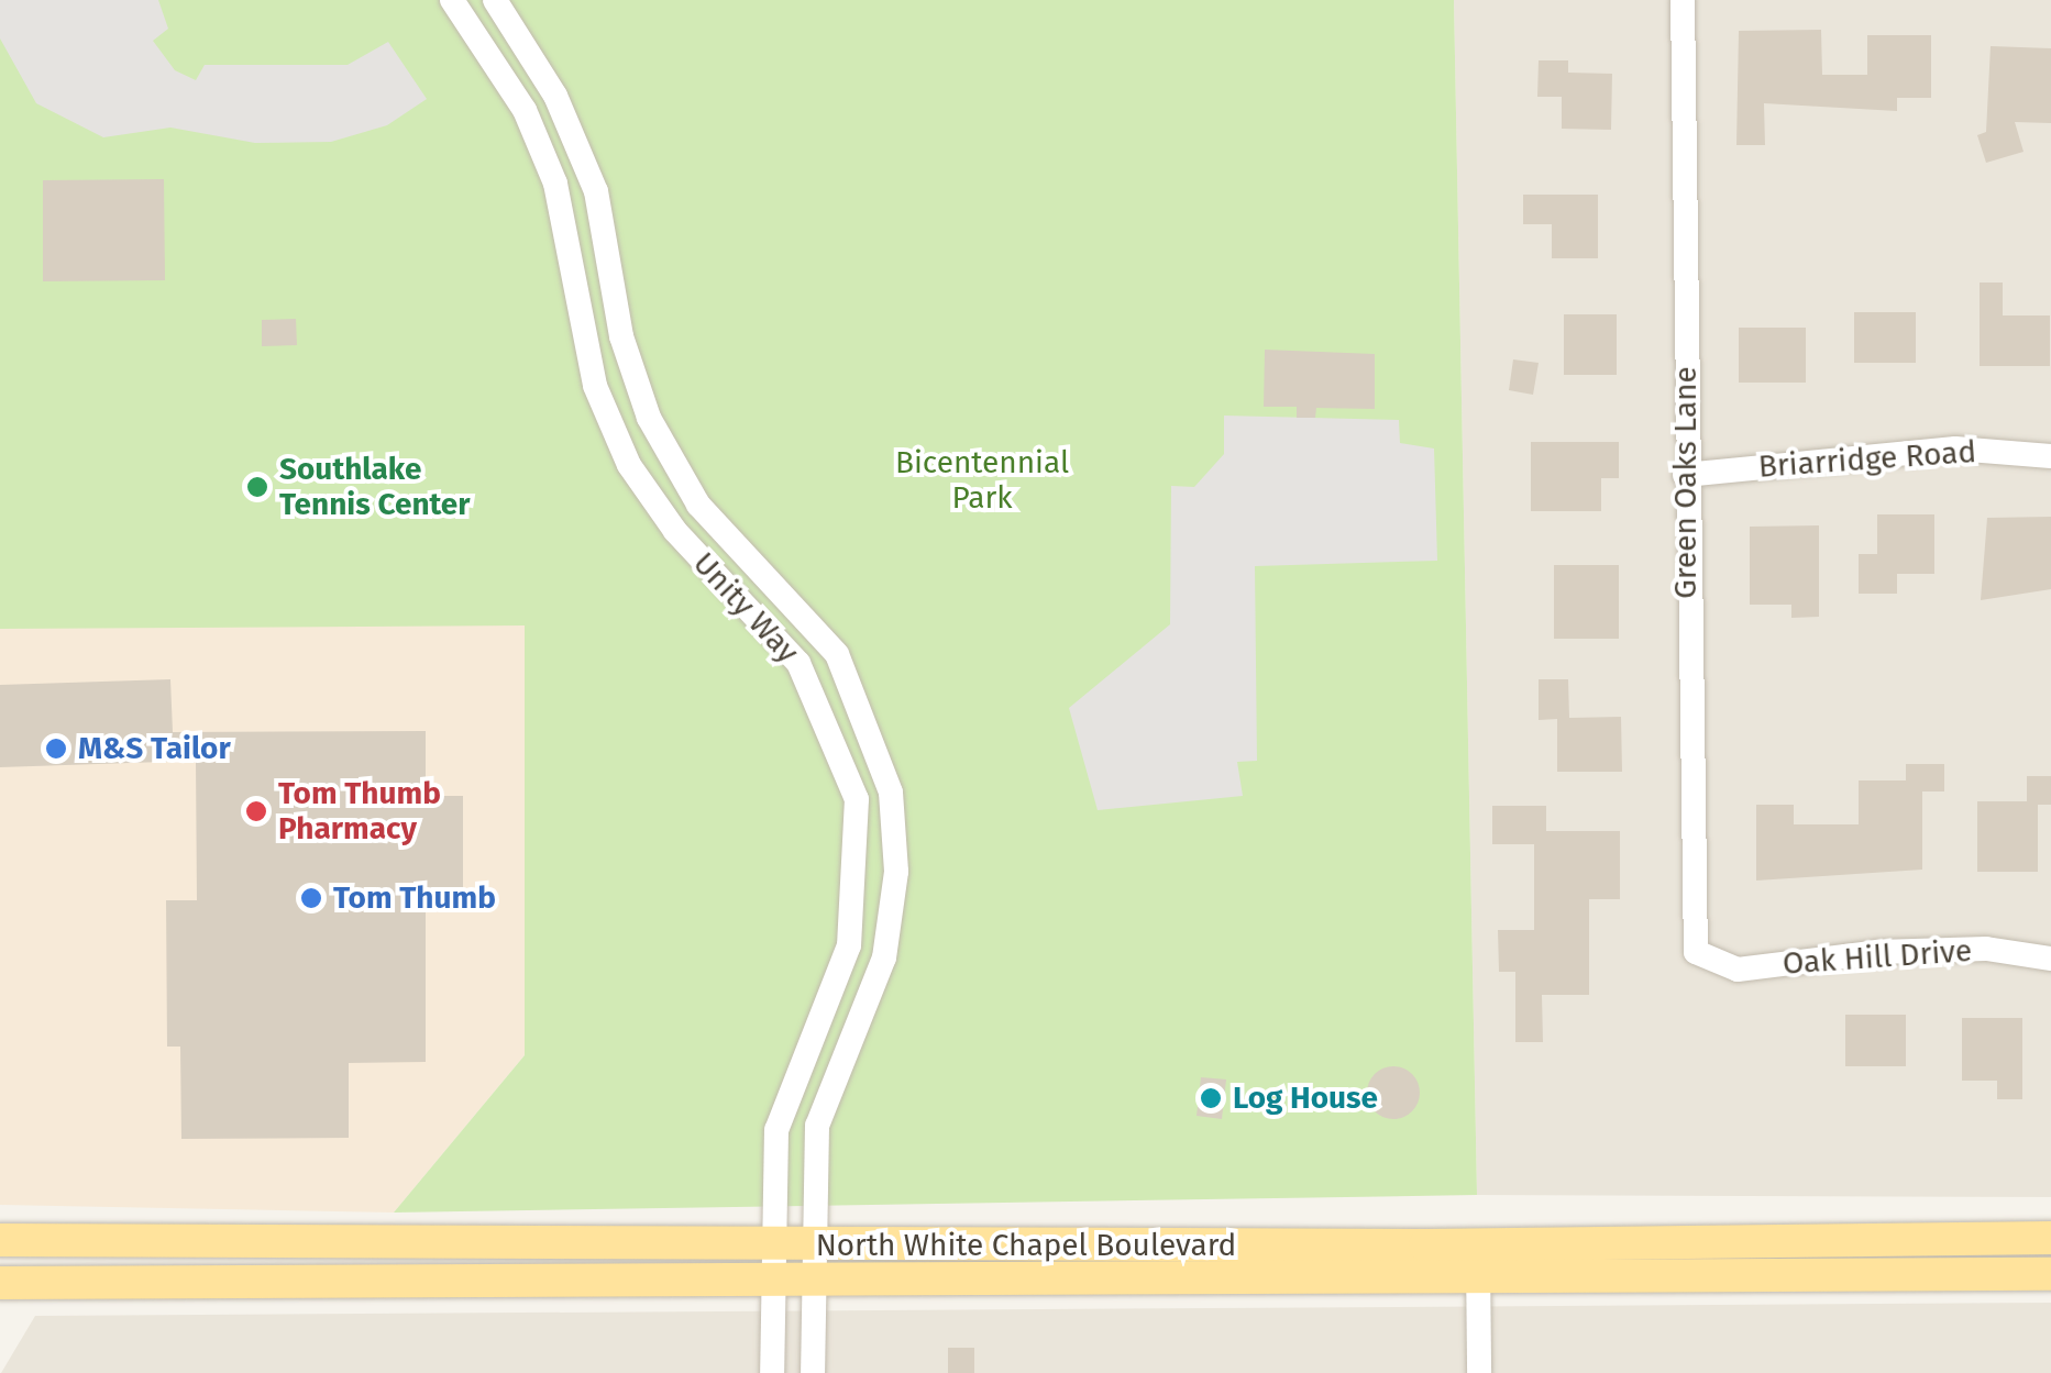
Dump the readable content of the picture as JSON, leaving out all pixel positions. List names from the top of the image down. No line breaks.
{"streets":{"main road":["North White Chapel Boulevard"],"street":["Briarridge Road","Green Oaks Lane","Unity Way","Oak Hill Drive"]},"crossings":[["Briarridge Road","Green Oaks Lane"],["Green Oaks Lane","Oak Hill Drive"],["Unity Way","North White Chapel Boulevard"]],"parks":["Bicentennial Park"],"places":["Southlake Tennis Center","M&S Tailor","Tom Thumb Pharmacy","Tom Thumb","Log House"]}
